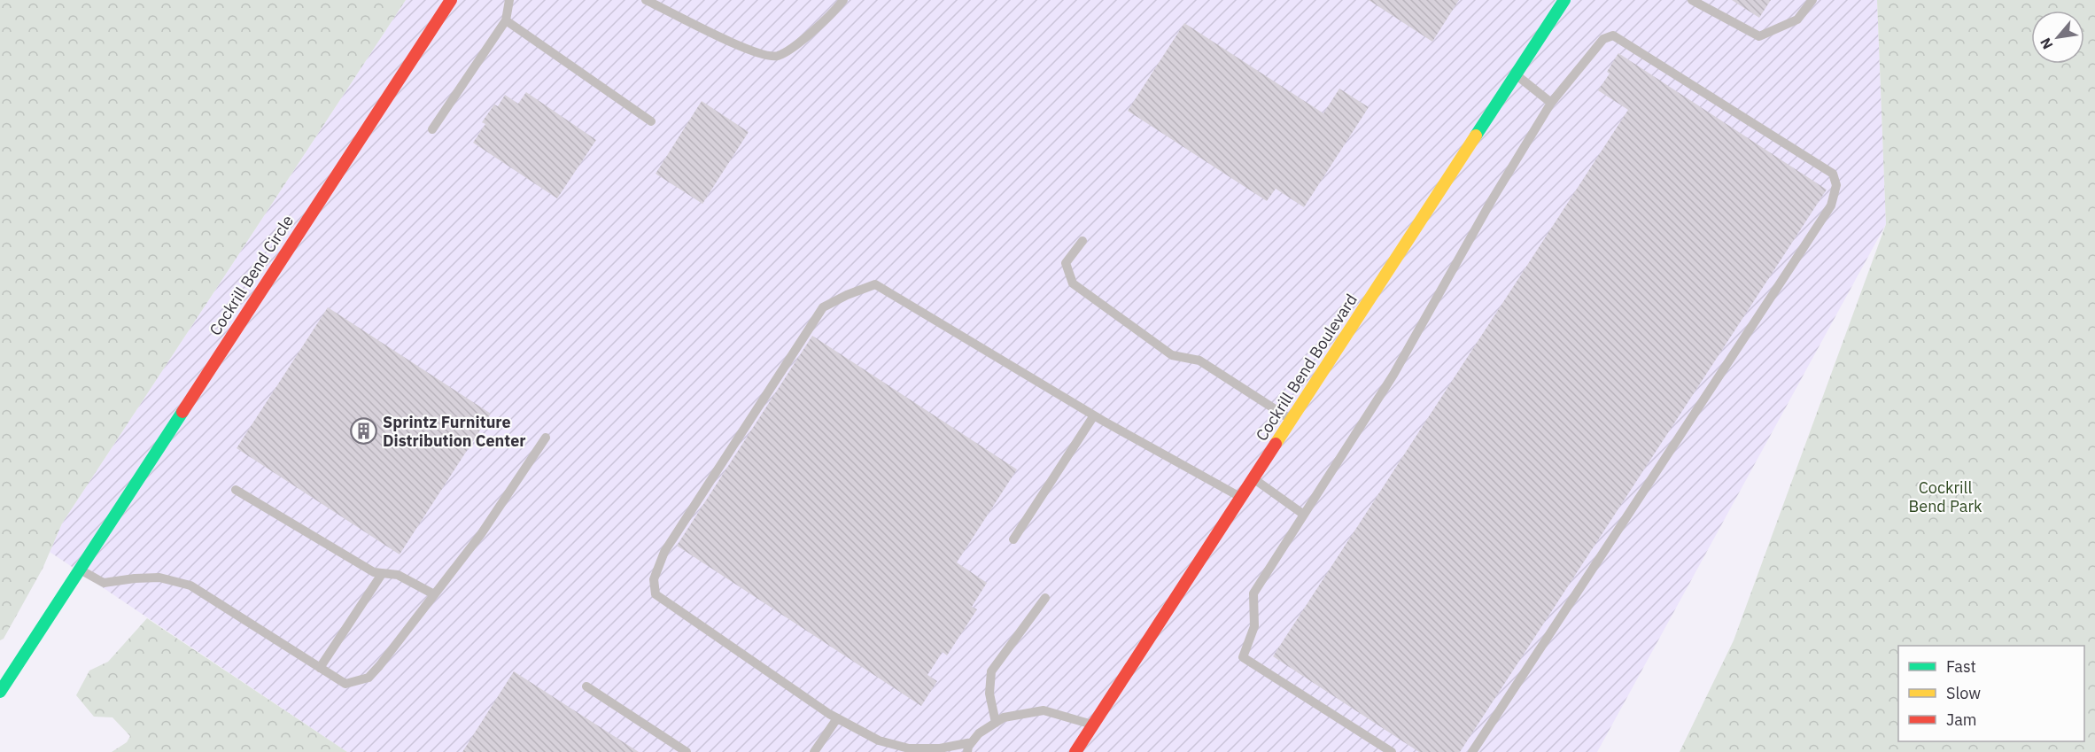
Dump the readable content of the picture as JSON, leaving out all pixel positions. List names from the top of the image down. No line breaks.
{"streets":{"street":["Cockrill Bend Circle","Cockrill Bend Boulevard"]},"parks":["Cockrill Bend Park"],"places":{"building":["Sprintz Furniture Distribution Center"]},"legend":["Fast","Slow","Jam"],"north":"bottom left"}
